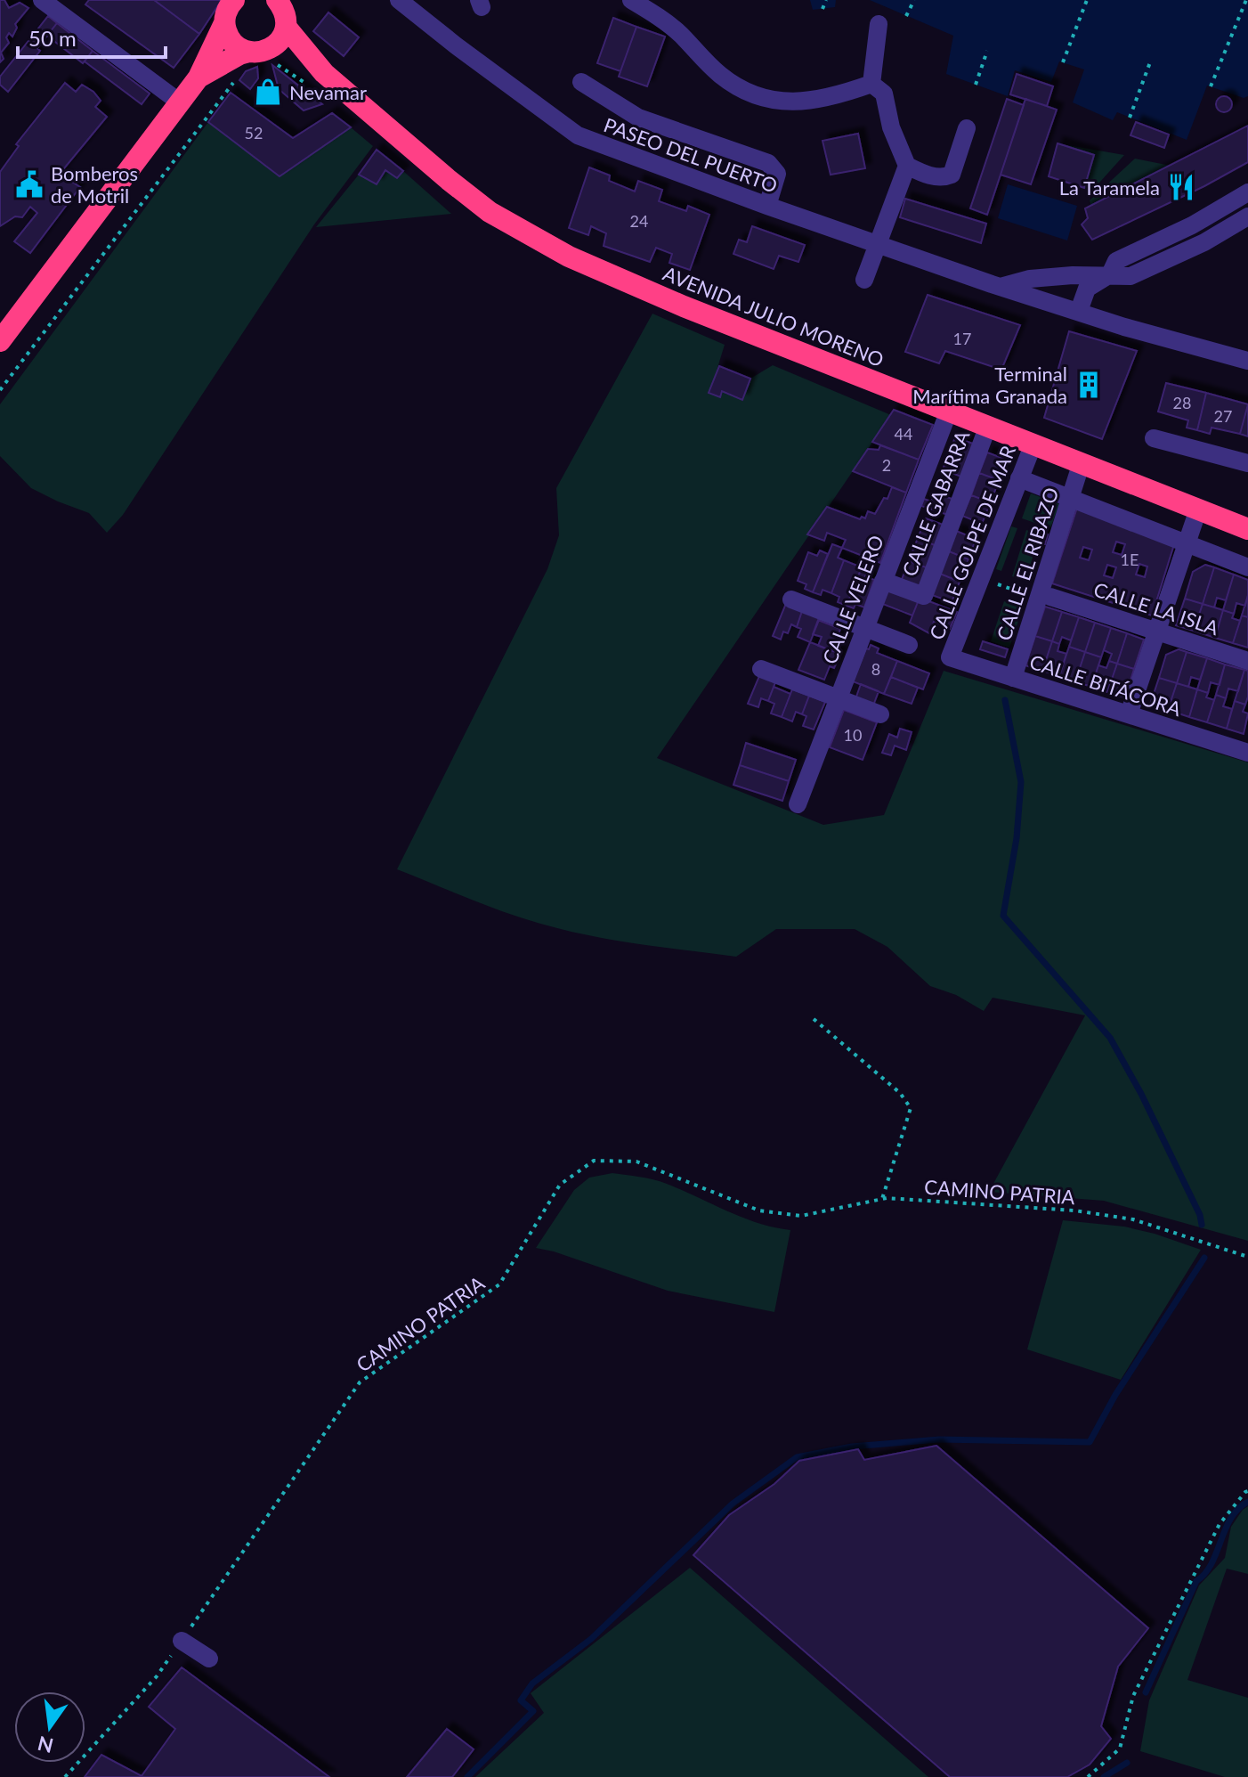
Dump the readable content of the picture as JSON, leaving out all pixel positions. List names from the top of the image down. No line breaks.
{"streets":{"highway":["AVENIDA JULIO MORENO"],"street":["PASEO DEL PUERTO","CALLE GABARRA","CALLE GOLPE DE MAR","CALLE EL RIBAZO","CALLE VELERO","CALLE LA ISLA","CALLE BITÁCORA"],"path":["CAMINO PATRIA"]},"crossings":[["AVENIDA JULIO MORENO","CALLE GABARRA"],["AVENIDA JULIO MORENO","CALLE GOLPE DE MAR"],["AVENIDA JULIO MORENO","CALLE EL RIBAZO"],["AVENIDA JULIO MORENO","CALLE VELERO"],["CALLE GABARRA","CALLE VELERO"],["CALLE GOLPE DE MAR","CALLE BITÁCORA"],["CALLE EL RIBAZO","CALLE LA ISLA"],["CALLE EL RIBAZO","CALLE BITÁCORA"]],"places":{"shop":["Nevamar"],"public building":["Bomberos de Motril"],"restaurant":["La Taramela"],"building":["Terminal Marítima Granada"]},"house_numbers":["52","24","17","28","27","44","2","1E","8","10"],"scale_bar":"50 m","north":"bottom"}
